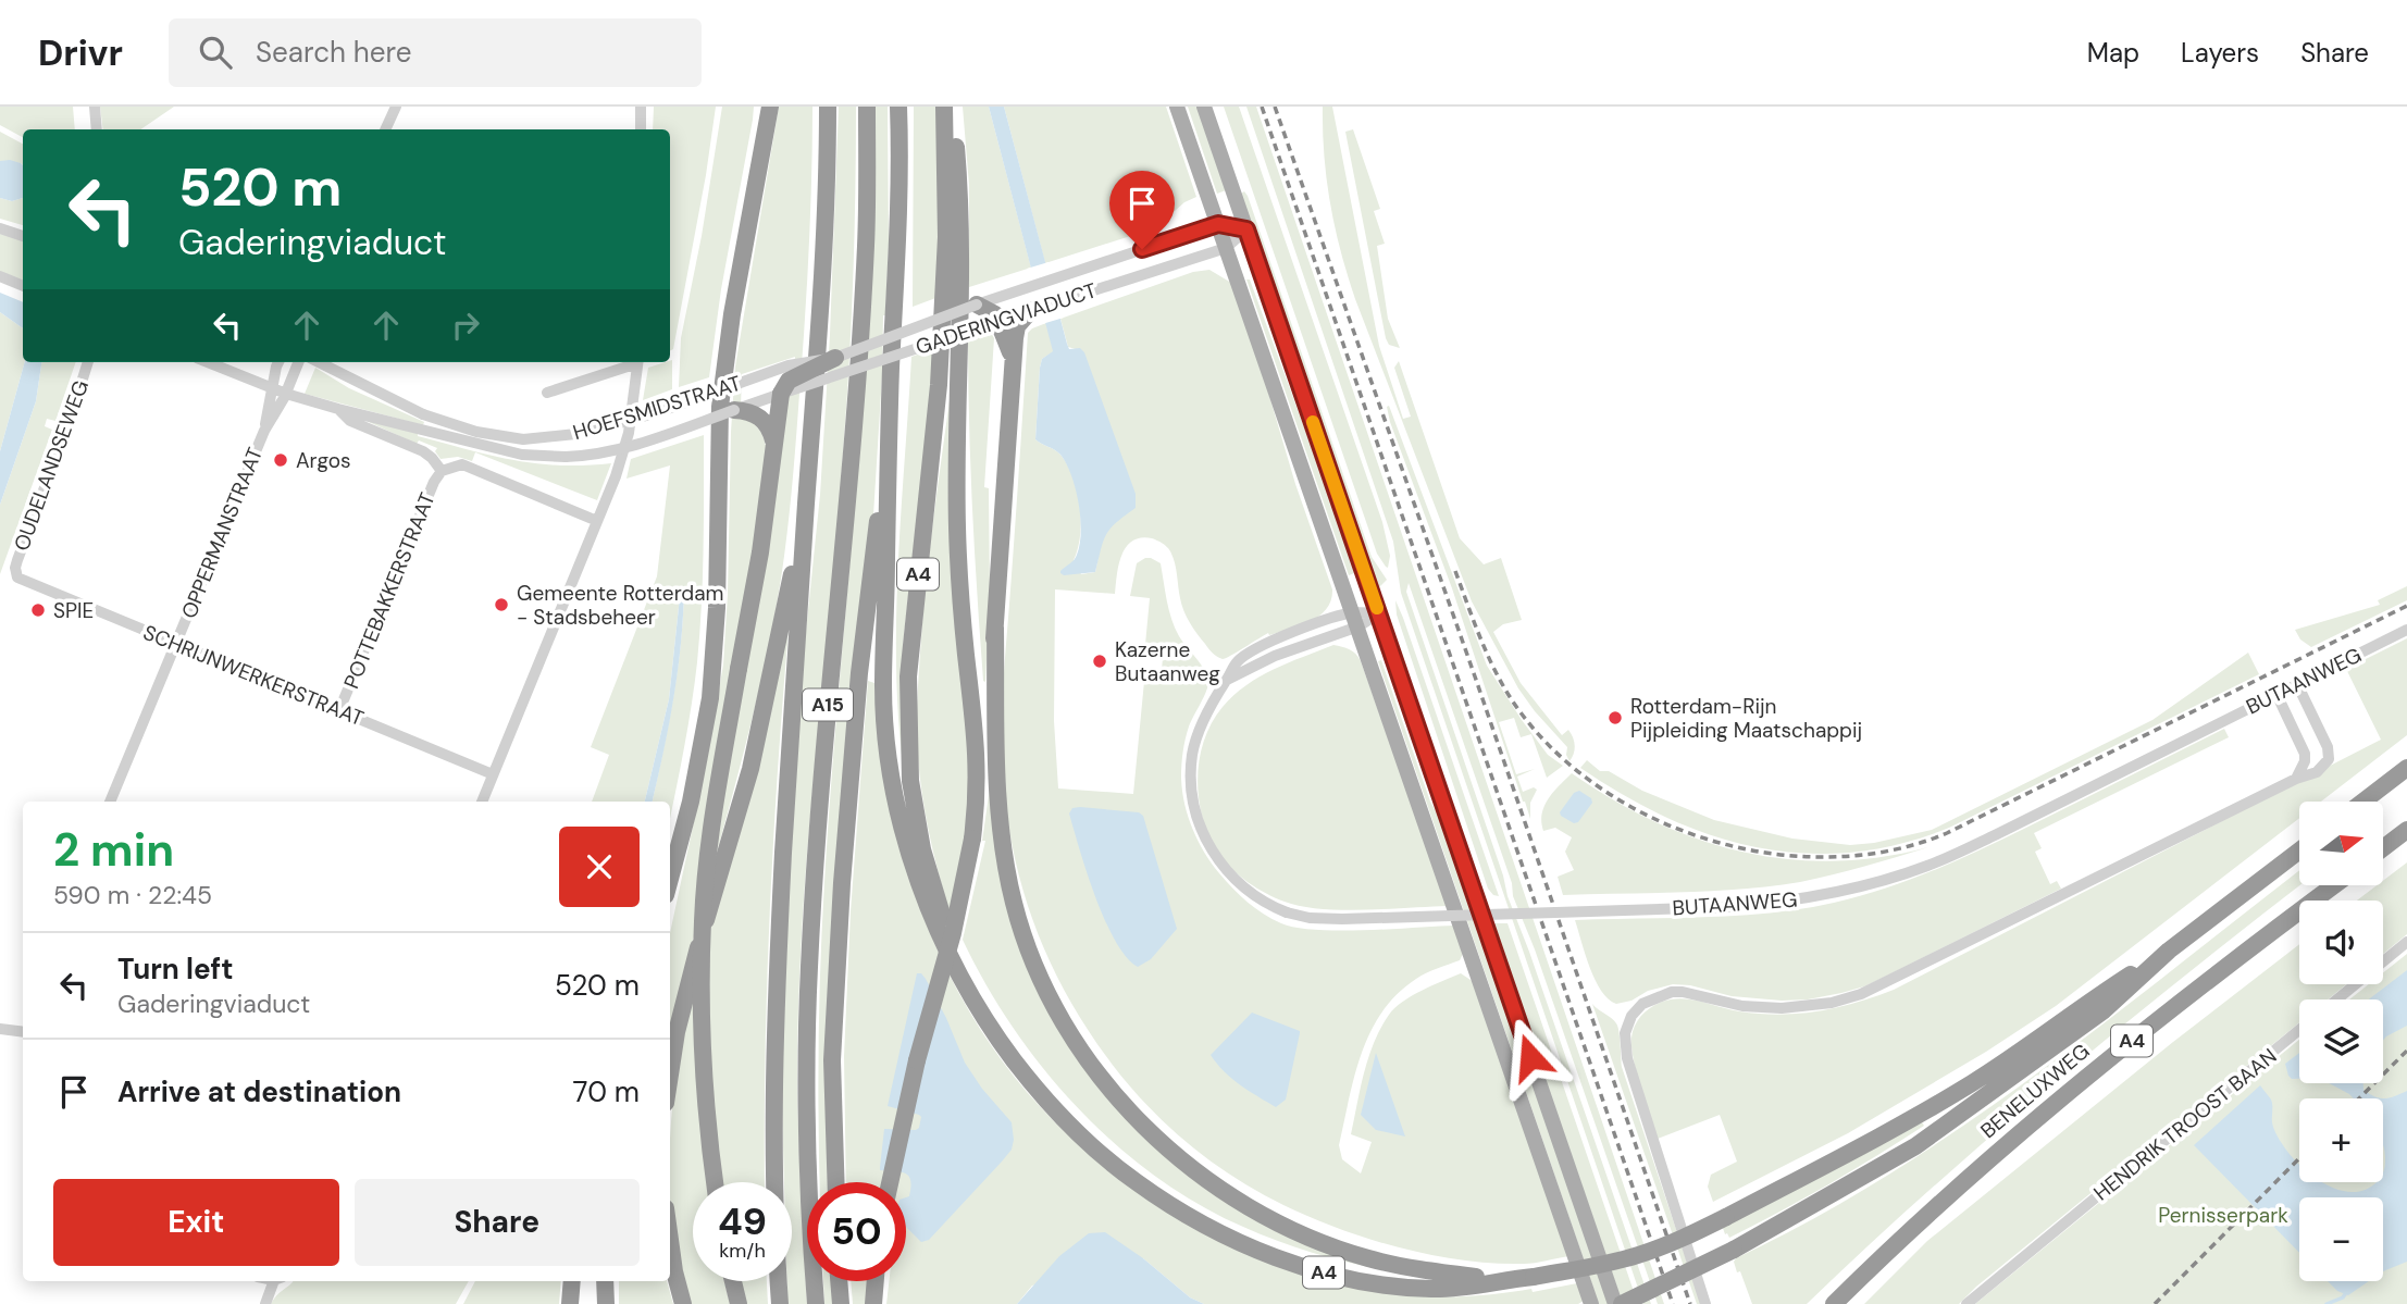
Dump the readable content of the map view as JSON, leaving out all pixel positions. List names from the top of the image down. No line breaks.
{"streets":{"highway":["A4","A15","BENELUXWEG"],"street":["GADERINGVIADUCT","HOEFSMIDSTRAAT","OUDELANDSEWEG","OPPERMANSTRAAT","POTTEBAKKERSTRAAT","SCHRIJNWERKERSTRAAT","BUTAANWEG","HENDRIK TROOST BAAN"]},"crossings":[["GADERINGVIADUCT","HOEFSMIDSTRAAT"],["GADERINGVIADUCT","A4"],["HOEFSMIDSTRAAT","OPPERMANSTRAAT"],["HOEFSMIDSTRAAT","POTTEBAKKERSTRAAT"],["OUDELANDSEWEG","SCHRIJNWERKERSTRAAT"],["OPPERMANSTRAAT","SCHRIJNWERKERSTRAAT"],["A4","A15"],["POTTEBAKKERSTRAAT","SCHRIJNWERKERSTRAAT"]],"parks":["Pernisserpark"],"places":["Argos","Gemeente Rotterdam - Stadsbeheer","SPIE","Kazerne Butaanweg","Rotterdam-Rijn Pijpleiding Maatschappij"],"north":"right","page":{"header":"Drivr","search":"Search here","nav":["Map","Layers","Share"],"turn":["520 m","Gaderingviaduct"],"map_buttons":["+","−"],"heading":["2 min","590 m · 22:45"],"list":[{"name":"Turn left","note":"Gaderingviaduct","value":"520 m"},{"name":"Arrive at destination","value":"70 m"}],"buttons":["Exit","Share"],"speed":"49 km/h","limit":"50"}}
